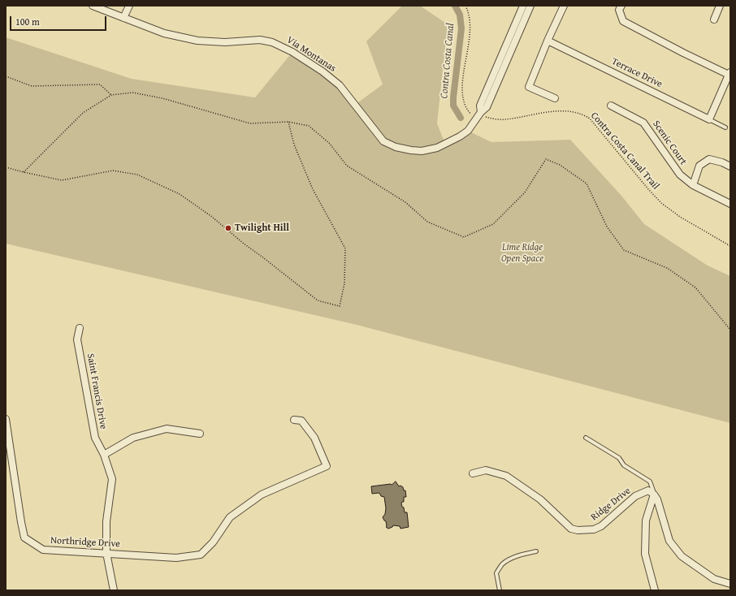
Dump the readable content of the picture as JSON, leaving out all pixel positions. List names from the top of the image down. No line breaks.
{"streets":{"street":["Via Montanas","Terrace Drive","Scenic Court","Saint Francis Drive","Ridge Drive","Northridge Drive"],"path":["Contra Costa Canal Trail"]},"crossings":[["Via Montanas","Contra Costa Canal Trail"],["Saint Francis Drive","Northridge Drive"]],"water":["Contra Costa Canal"],"parks":["Lime Ridge Open Space"],"places":["Twilight Hill"],"scale_bar":"100 m"}
